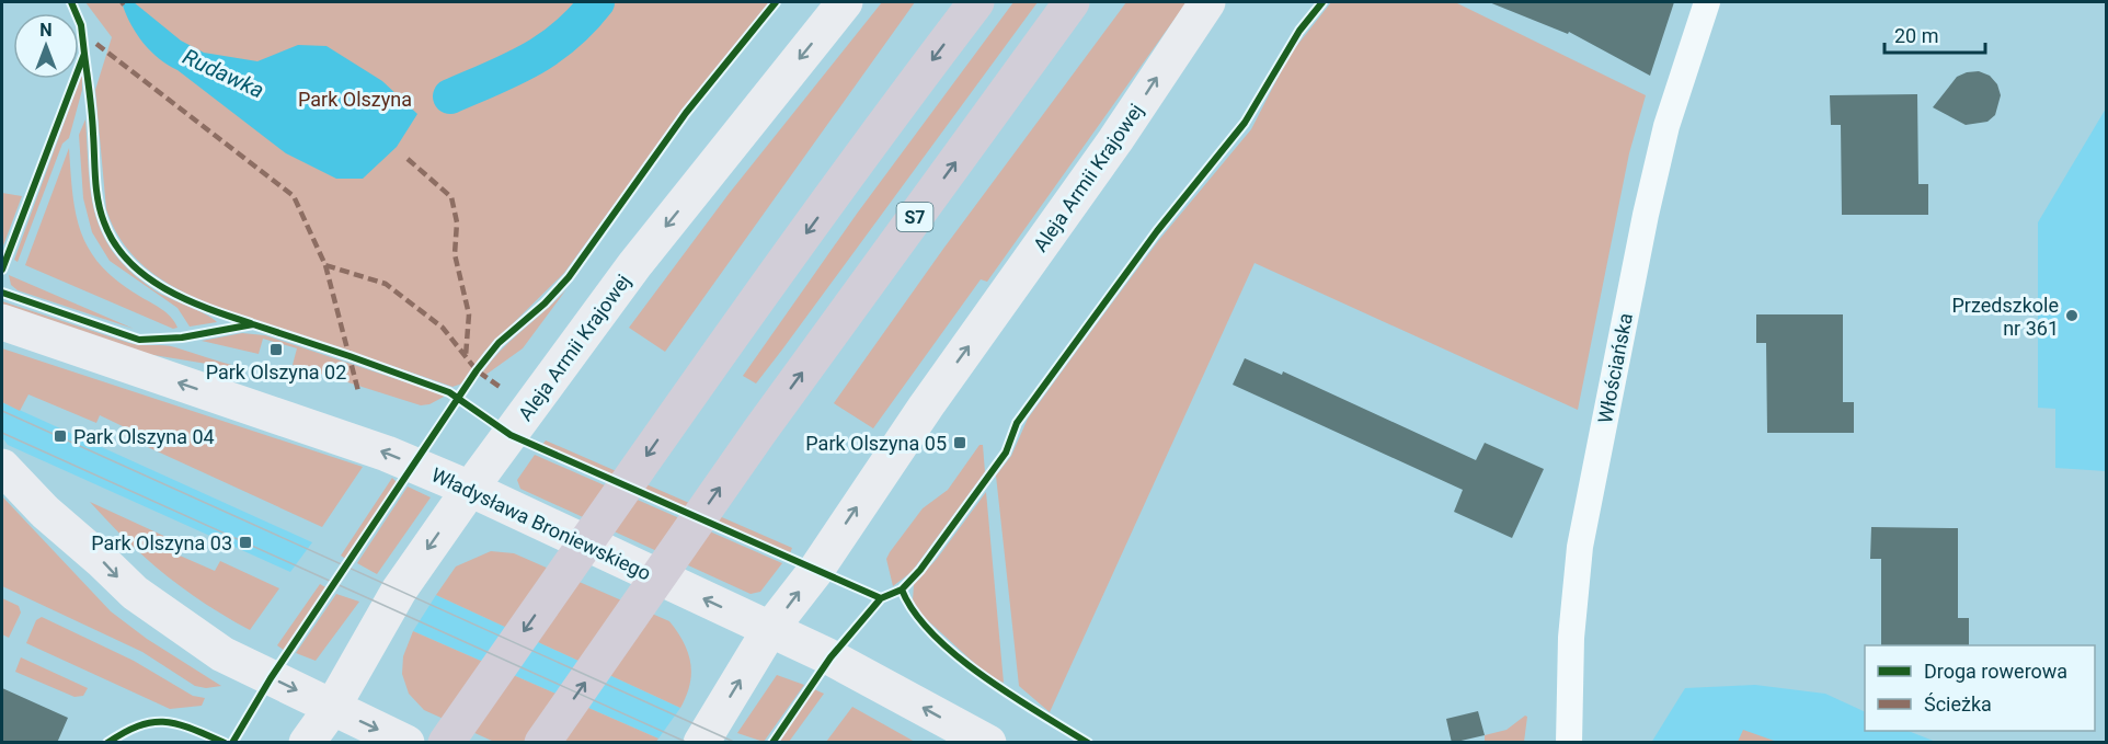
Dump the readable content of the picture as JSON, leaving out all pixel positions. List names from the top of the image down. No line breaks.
{"streets":{"highway":["S7"],"main road":["Aleja Armii Krajowej","Władysława Broniewskiego"],"street":["Włościańska"]},"crossings":[["Aleja Armii Krajowej","Władysława Broniewskiego"]],"water":["Rudawka"],"parks":["Park Olszyna"],"places":{"other":["Przedszkole nr 361"],"transit":["Park Olszyna 02","Park Olszyna 04","Park Olszyna 05","Park Olszyna 03"]},"legend":["Droga rowerowa","Ścieżka"],"scale_bar":"20 m","north":"top"}
